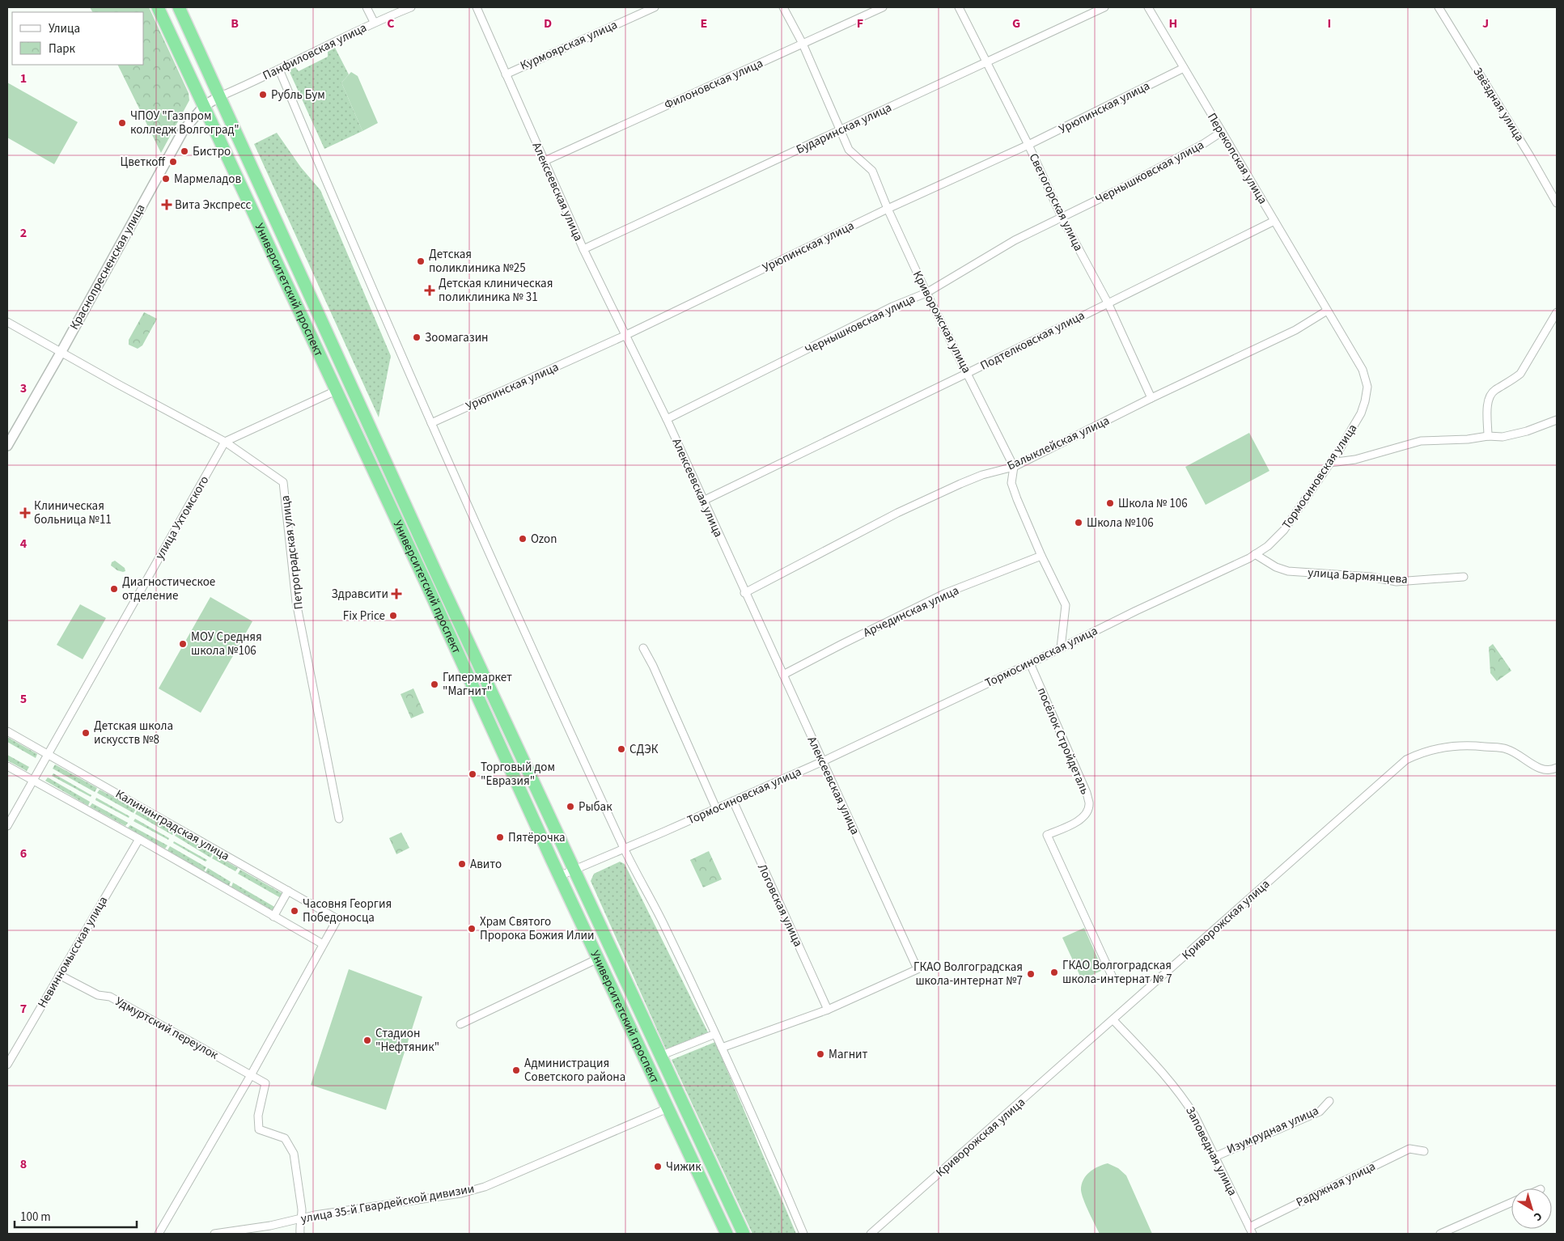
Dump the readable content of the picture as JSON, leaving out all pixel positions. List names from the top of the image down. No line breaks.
{"streets":{"highway":["Университетский проспект"],"street":["Курмоярская улица","Панфиловская улица","Филоновская улица","Звёздная улица","Урюпинская улица","Бударинская улица","Перекопская улица","Чернышковская улица","Алексеевская улица","Светогорская улица","Краснопресненская улица","Криворожская улица","Подтелковская улица","Балыклейская улица","Тормосиновская улица","улица Ухтомского","Петроградская улица","улица Бармянцева","Арчединская улица","посёлок Стройдеталь","Калининградская улица","Логовская улица","Невинномысская улица","Удмуртский переулок","Изумрудная улица","Заповедная улица","Радужная улица","улица 35-й Гвардейской дивизии"]},"crossings":[["Курмоярская улица","Алексеевская улица"],["Панфиловская улица","Краснопресненская улица"],["Панфиловская улица","Университетский проспект"],["Филоновская улица","Алексеевская улица"],["Филоновская улица","Криворожская улица"],["Урюпинская улица","Перекопская улица"],["Урюпинская улица","Алексеевская улица"],["Урюпинская улица","Светогорская улица"],["Урюпинская улица","Криворожская улица"],["Бударинская улица","Алексеевская улица"],["Бударинская улица","Светогорская улица"],["Бударинская улица","Криворожская улица"],["Перекопская улица","Чернышковская улица"],["Перекопская улица","Подтелковская улица"],["Перекопская улица","Балыклейская улица"],["Перекопская улица","Тормосиновская улица"],["Чернышковская улица","Алексеевская улица"],["Чернышковская улица","Светогорская улица"],["Чернышковская улица","Криворожская улица"],["Алексеевская улица","Подтелковская улица"],["Алексеевская улица","Балыклейская улица"],["Алексеевская улица","Тормосиновская улица"],["Алексеевская улица","Арчединская улица"],["Алексеевская улица","Логовская улица"],["Светогорская улица","Подтелковская улица"],["Светогорская улица","Балыклейская улица"],["Краснопресненская улица","Университетский проспект"],["Краснопресненская улица","Петроградская улица"],["Университетский проспект","Тормосиновская улица"],["Университетский проспект","улица 35-й Гвардейской дивизии"],["Криворожская улица","Подтелковская улица"],["Криворожская улица","Балыклейская улица"],["Криворожская улица","Тормосиновская улица"],["Криворожская улица","Арчединская улица"],["Криворожская улица","Заповедная улица"],["Балыклейская улица","Тормосиновская улица"],["Тормосиновская улица","улица Бармянцева"],["Тормосиновская улица","посёлок Стройдеталь"],["Тормосиновская улица","Логовская улица"],["улица Ухтомского","Петроградская улица"],["улица Ухтомского","Калининградская улица"],["Невинномысская улица","Удмуртский переулок"],["Удмуртский переулок","улица 35-й Гвардейской дивизии"],["Изумрудная улица","Заповедная улица"],["Заповедная улица","Радужная улица"]],"places":{"other":["Рубль Бум","ЧПОУ \"Газпром колледж Волгоград\"","Бистро","Цветкоff","Мармеладов","Детская поликлиника №25","Зоомагазин","Школа № 106","Школа №106","Ozon","Диагностическое отделение","Fix Price","МОУ Средняя школа №106","Гипермаркет \"Магнит\"","Детская школа искусств №8","СДЭК","Торговый дом \"Евразия\"","Рыбак","Пятёрочка","Авито","Часовня Георгия Победоносца","Храм Святого Пророка Божия Илии","ГКАО Волгоградская школа-интернат № 7","ГКАО Волгоградская школа-интернат №7","Стадион \"Нефтяник\"","Магнит","Администрация Советского района","Чижик"],"health":["Вита Экспресс","Детская клиническая поликлиника № 31","Клиническая больница №11","Здравсити"]},"legend":["Улица","Парк"],"scale_bar":"100 m","north":"bottom right","grid":{"columns":["B","C","D","E","F","G","H","I","J"],"rows":["1","2","3","4","5","6","7","8"]}}
